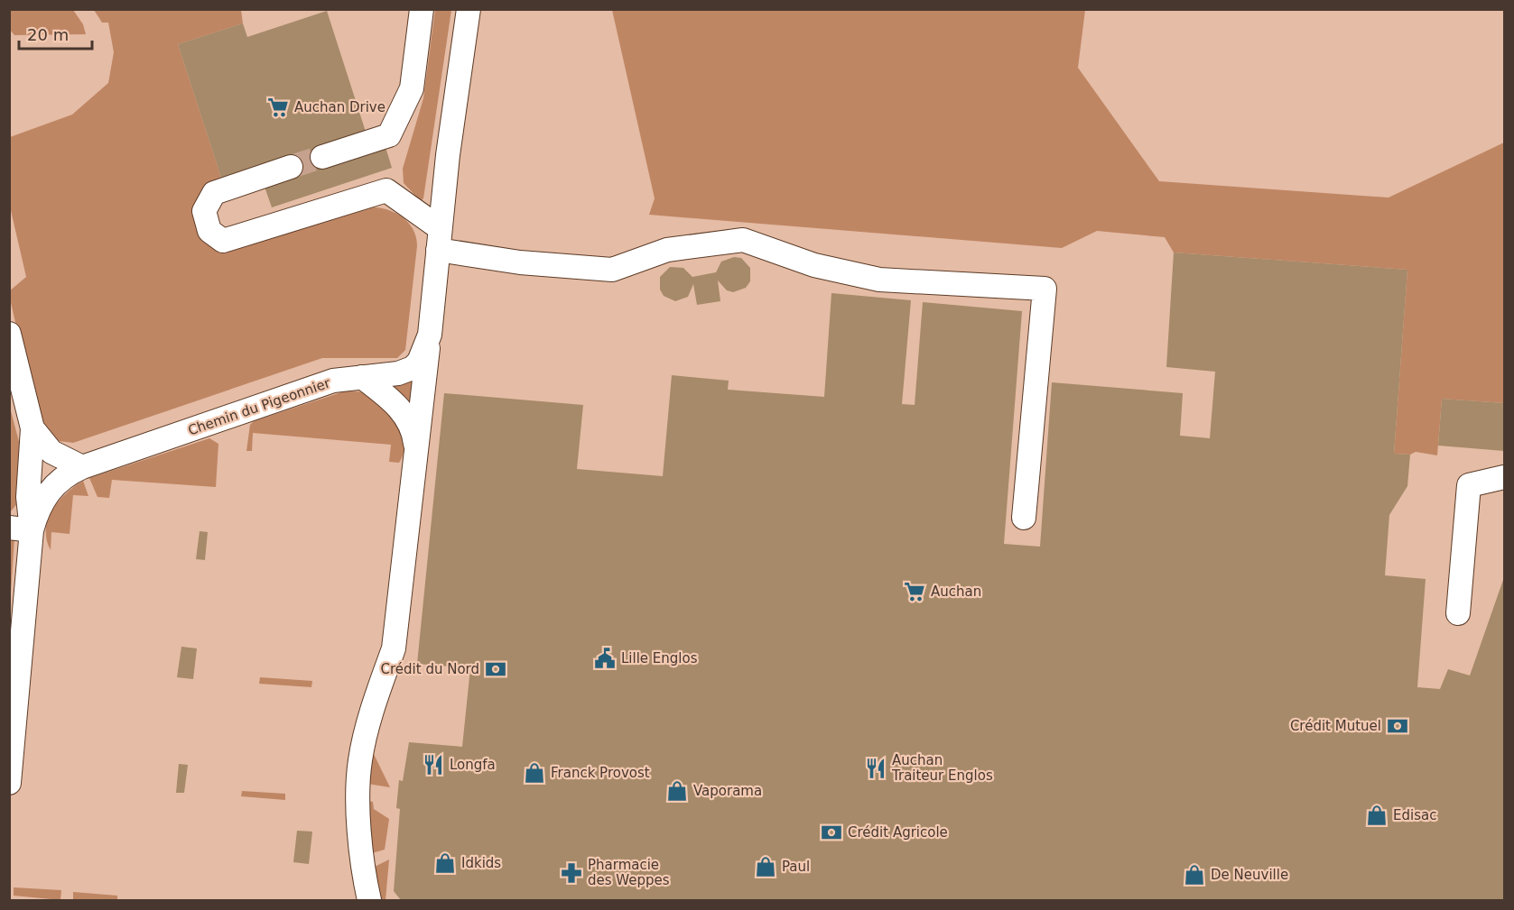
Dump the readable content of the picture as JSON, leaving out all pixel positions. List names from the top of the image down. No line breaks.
{"streets":{"street":["Chemin du Pigeonnier"]},"places":{"supermarket":["Auchan Drive","Auchan"],"public building":["Lille Englos"],"bank":["Crédit du Nord","Crédit Mutuel","Crédit Agricole"],"restaurant":["Longfa","Auchan Traiteur Englos"],"shop":["Franck Provost","Vaporama","Edisac","Idkids","Paul","De Neuville"],"pharmacy":["Pharmacie des Weppes"]},"scale_bar":"20 m"}
